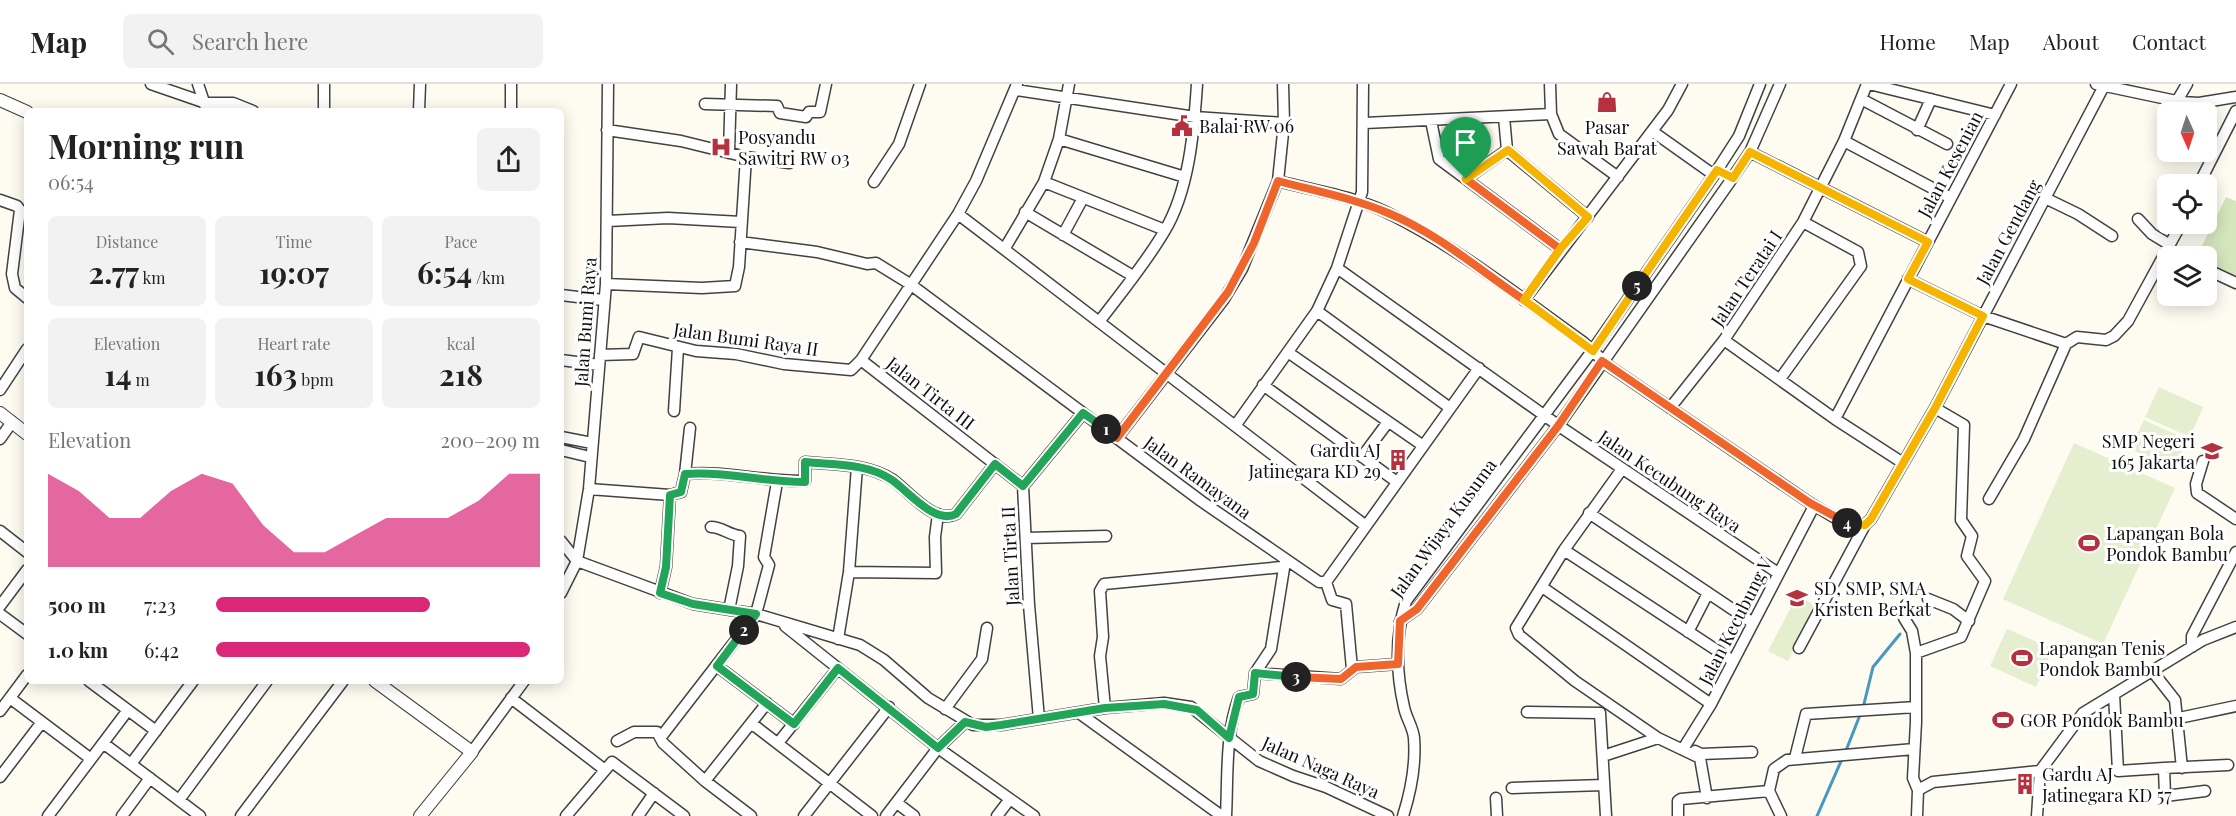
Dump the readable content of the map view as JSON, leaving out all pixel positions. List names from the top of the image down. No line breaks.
{"streets":{"street":["Jalan Kesenian","Jalan Gendang","Jalan Teratai I","Jalan Bumi Raya","Jalan Bumi Raya II","Jalan Tirta III","Jalan Ramayana","Jalan Kecubung Raya","Jalan Wijaya Kusuma","Jalan Tirta II","Jalan Kecubung V","Jalan Naga Raya"]},"crossings":[["Jalan Bumi Raya","Jalan Bumi Raya II"],["Jalan Bumi Raya","Jalan Naga Raya"],["Jalan Bumi Raya II","Jalan Tirta III"],["Jalan Tirta III","Jalan Ramayana"],["Jalan Tirta III","Jalan Tirta II"],["Jalan Ramayana","Jalan Tirta II"],["Jalan Kecubung Raya","Jalan Wijaya Kusuma"],["Jalan Kecubung Raya","Jalan Kecubung V"],["Jalan Tirta II","Jalan Naga Raya"]],"places":{"shop":["Pasar Sawah Barat"],"public building":["Balai RW 06"],"hospital":["Posyandu Sawitri RW 03"],"school or university":["SMP Negeri 165 Jakarta","SD, SMP, SMA Kristen Berkat"],"building":["Gardu AJ Jatinegara KD 29","Gardu AJ Jatinegara KD 57"],"sports":["Lapangan Bola Pondok Bambu","Lapangan Tenis Pondok Bambu","GOR Pondok Bambu"]},"north":"bottom","page":{"header":"Map","search":"Search here","nav":["Home","Map","About","Contact"],"heading":["Morning run","06:54"],"stats":[["Distance","2.77 km"],["Time","19:07"],["Pace","6:54 /km"],["Elevation","14 m"],["Heart rate","163 bpm"],["kcal","218"]],"pins":["5","1","4","2","3"],"chart":["Elevation","200–209 m"],"list":[{"name":"500 m","note":"7:23"},{"name":"1.0 km","note":"6:42"}]}}
